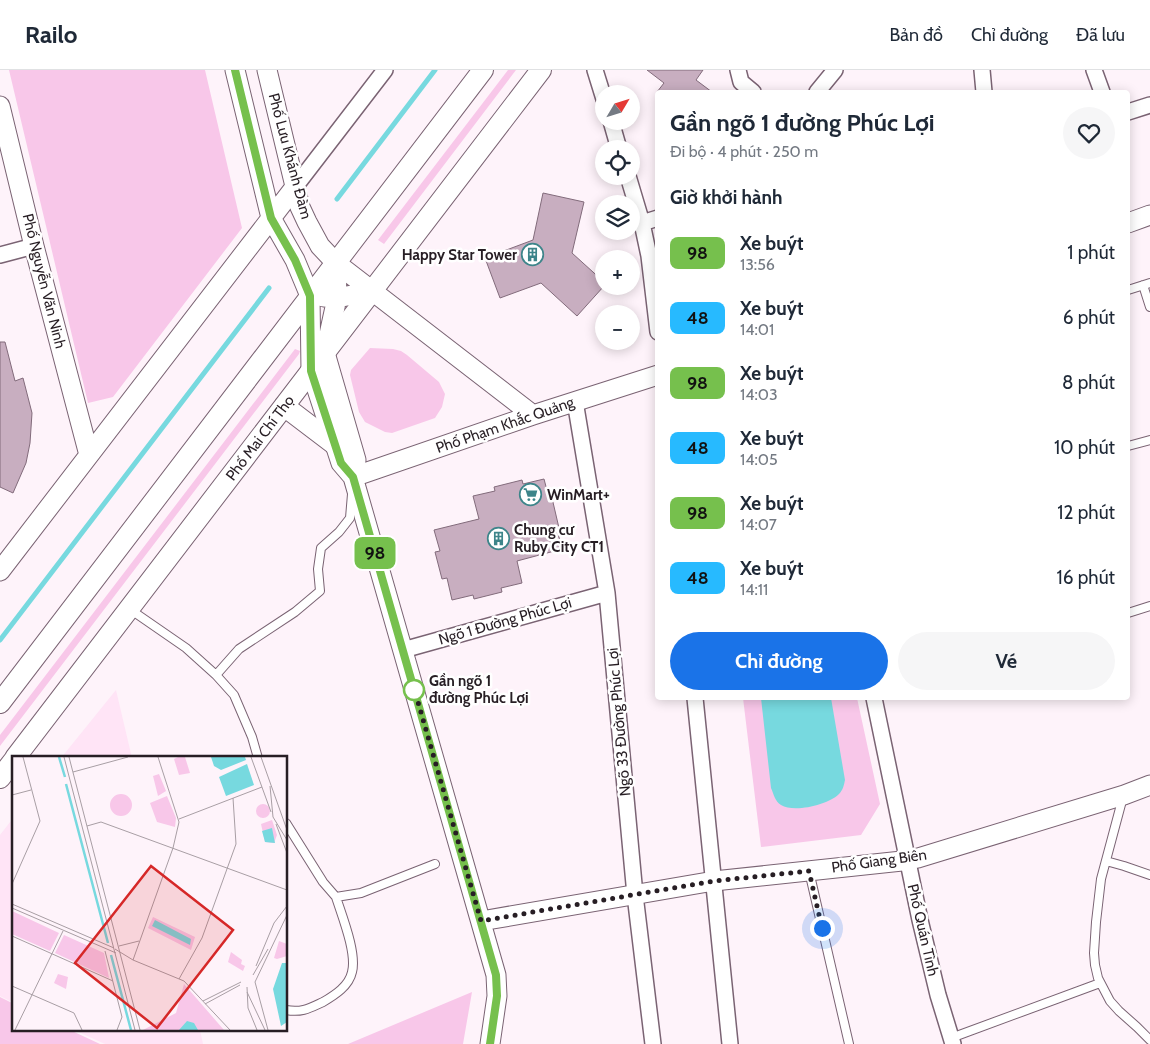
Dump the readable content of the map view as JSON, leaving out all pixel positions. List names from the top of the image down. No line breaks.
{"streets":{"main road":["Phố Mai Chí Thọ"],"street":["Phố Lưu Khánh Đàm","Phố Nguyễn Văn Ninh","Phố Phạm Khắc Quảng","Ngõ 1 Đường Phúc Lợi","Ngõ 33 Đường Phúc Lợi","Phố Giang Biên","Phố Quán Tình"]},"crossings":[["Phố Lưu Khánh Đàm","Phố Phạm Khắc Quảng"],["Phố Lưu Khánh Đàm","Phố Mai Chí Thọ"],["Phố Phạm Khắc Quảng","Ngõ 33 Đường Phúc Lợi"],["Ngõ 1 Đường Phúc Lợi","Ngõ 33 Đường Phúc Lợi"],["Ngõ 33 Đường Phúc Lợi","Phố Giang Biên"],["Phố Giang Biên","Phố Quán Tình"]],"places":{"building":["Happy Star Tower","Chung cư Ruby City CT1"],"supermarket":["WinMart+"],"other":["Gần ngõ 1 đường Phúc Lợi"]},"lines":["bus line 98"],"north":"top right","page":{"header":"Railo","nav":["Bản đồ","Chỉ đường","Đã lưu"],"on_map":"98","map_buttons":["+","−"],"heading":[["Gần ngõ 1 đường Phúc Lợi","Đi bộ · 4 phút · 250 m"],"Giờ khởi hành"],"list":[{"mark":"98","name":"Xe buýt","note":"13:56","value":"1 phút"},{"mark":"48","name":"Xe buýt","note":"14:01","value":"6 phút"},{"mark":"98","name":"Xe buýt","note":"14:03","value":"8 phút"},{"mark":"48","name":"Xe buýt","note":"14:05","value":"10 phút"},{"mark":"98","name":"Xe buýt","note":"14:07","value":"12 phút"},{"mark":"48","name":"Xe buýt","note":"14:11","value":"16 phút"}],"buttons":["Chỉ đường","Vé"]}}
